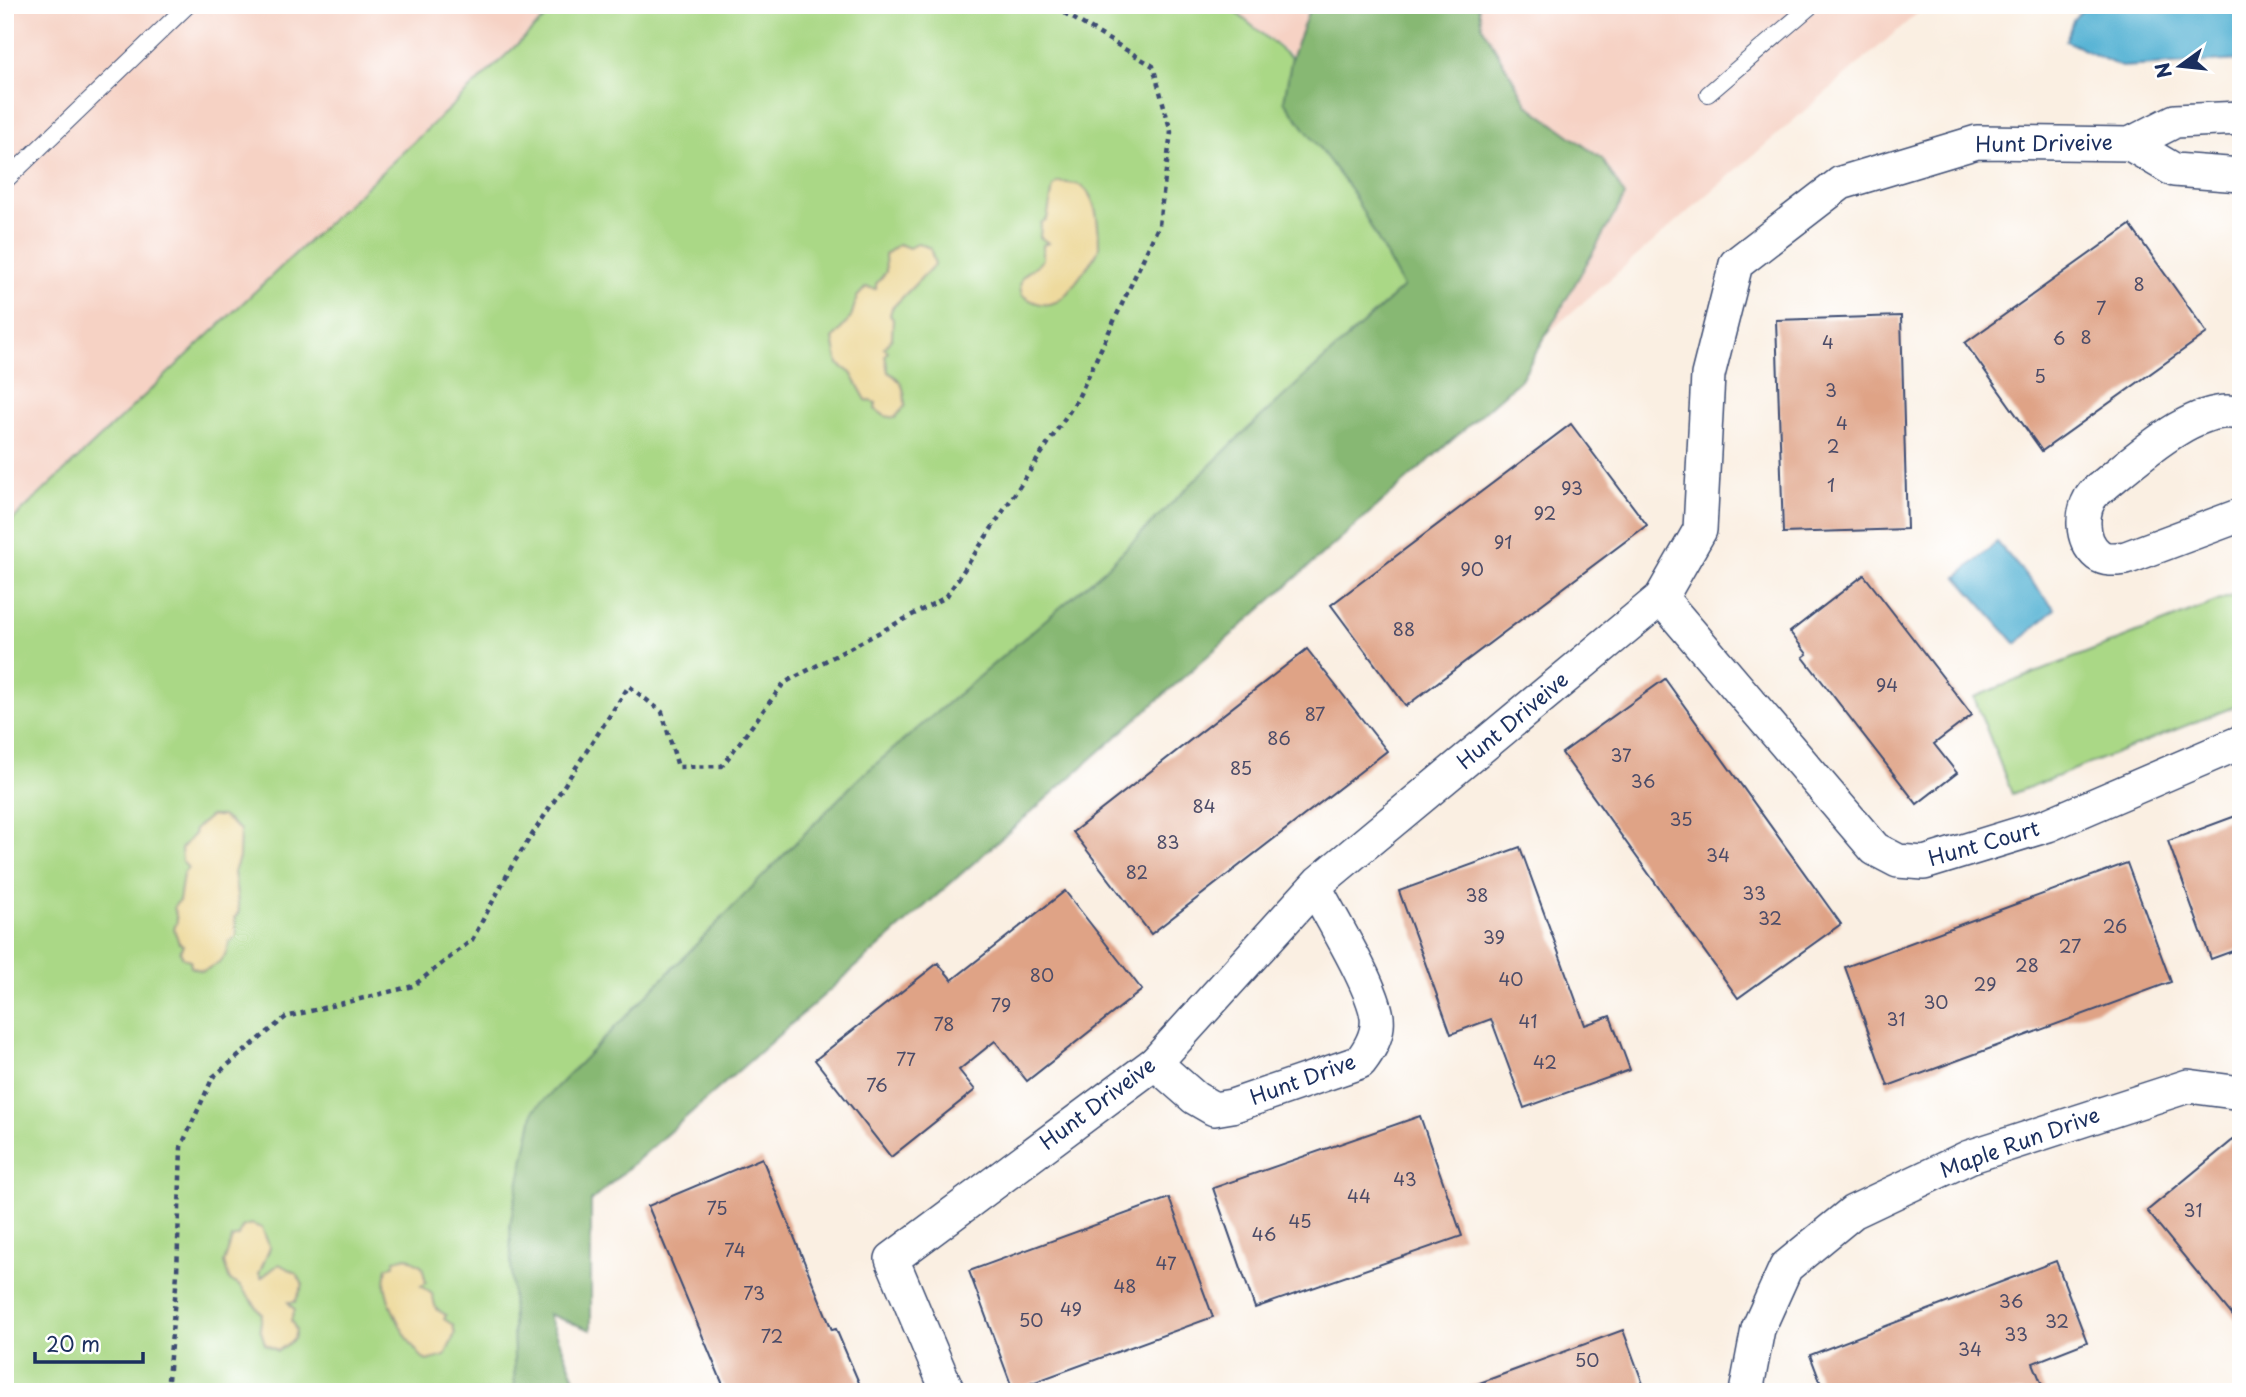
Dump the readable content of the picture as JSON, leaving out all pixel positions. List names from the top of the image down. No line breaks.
{"streets":{"street":["Hunt Driveive","Hunt Court","Hunt Drive","Maple Run Drive"]},"crossings":[["Hunt Driveive","Hunt Court"],["Hunt Driveive","Hunt Drive"]],"house_numbers":["8","7","8","6","4","5","3","4","2","1","93","92","91","90","88","94","87","86","37","85","36","84","35","83","34","82","33","38","32","26","39","27","28","80","40","29","30","79","31","41","78","77","42","76","43","44","75","31","45","46","74","47","48","73","36","49","50","32","33","72","34","50"],"scale_bar":"20 m","north":"left"}
